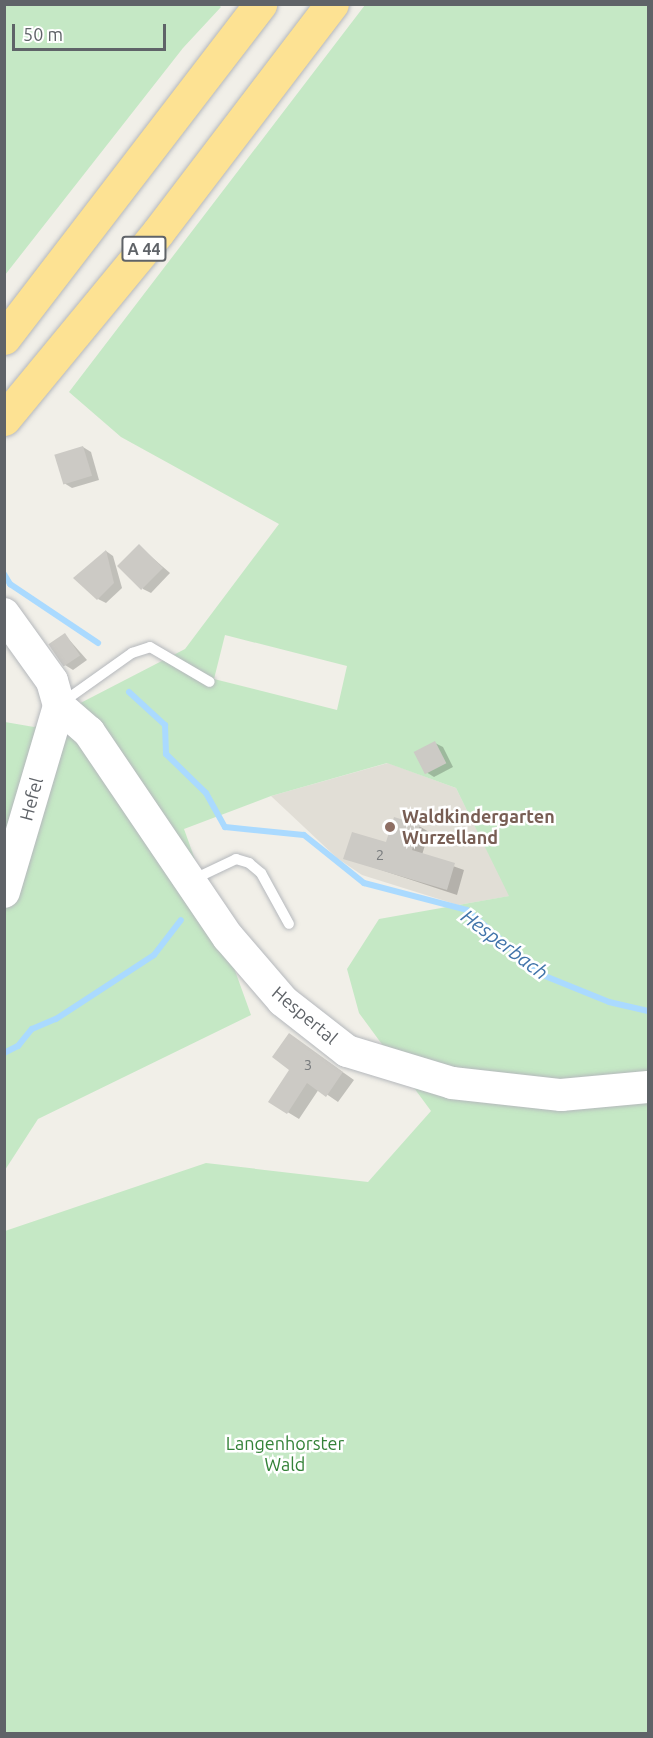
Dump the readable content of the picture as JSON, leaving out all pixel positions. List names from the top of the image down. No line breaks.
{"streets":{"highway":["A 44"],"main road":["Hefel","Hespertal"]},"crossings":[["Hefel","Hespertal"]],"water":["Hesperbach"],"parks":["Langenhorster Wald"],"places":["Waldkindergarten Wurzelland"],"house_numbers":["2","3"],"scale_bar":"50 m"}
